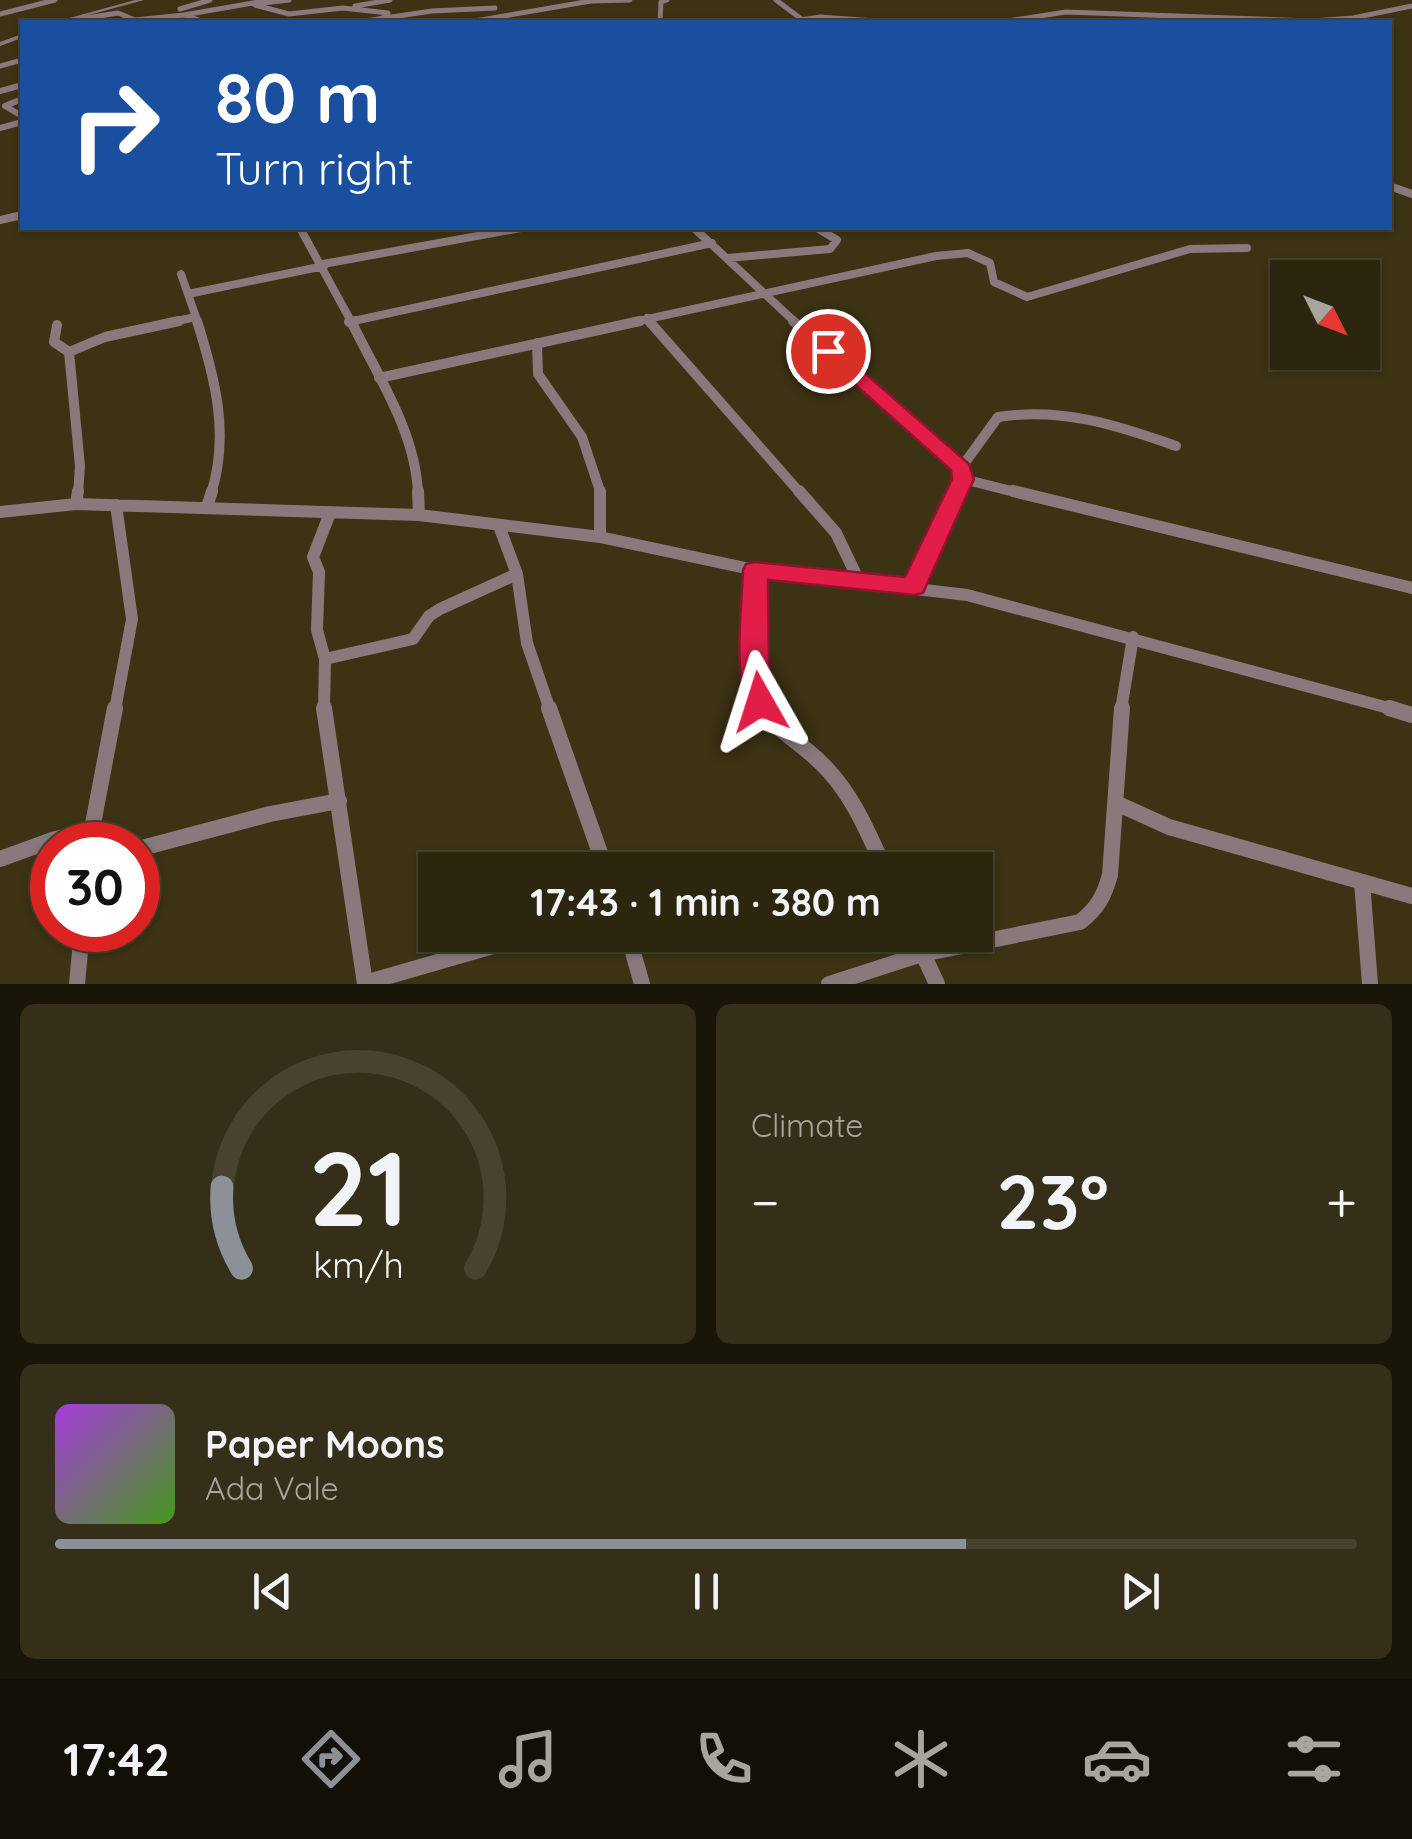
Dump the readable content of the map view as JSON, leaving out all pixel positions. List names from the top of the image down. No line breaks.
{"north":"bottom right","page":{"turn":["80 m","Turn right"],"limit":"30","trip":"17:43 · 1 min · 380 m","tile":"Climate","heat":["−","23°","+"],"song":["Paper Moons","Ada Vale"],"tabs":"17:42","gauge":["21","km/h"]}}
